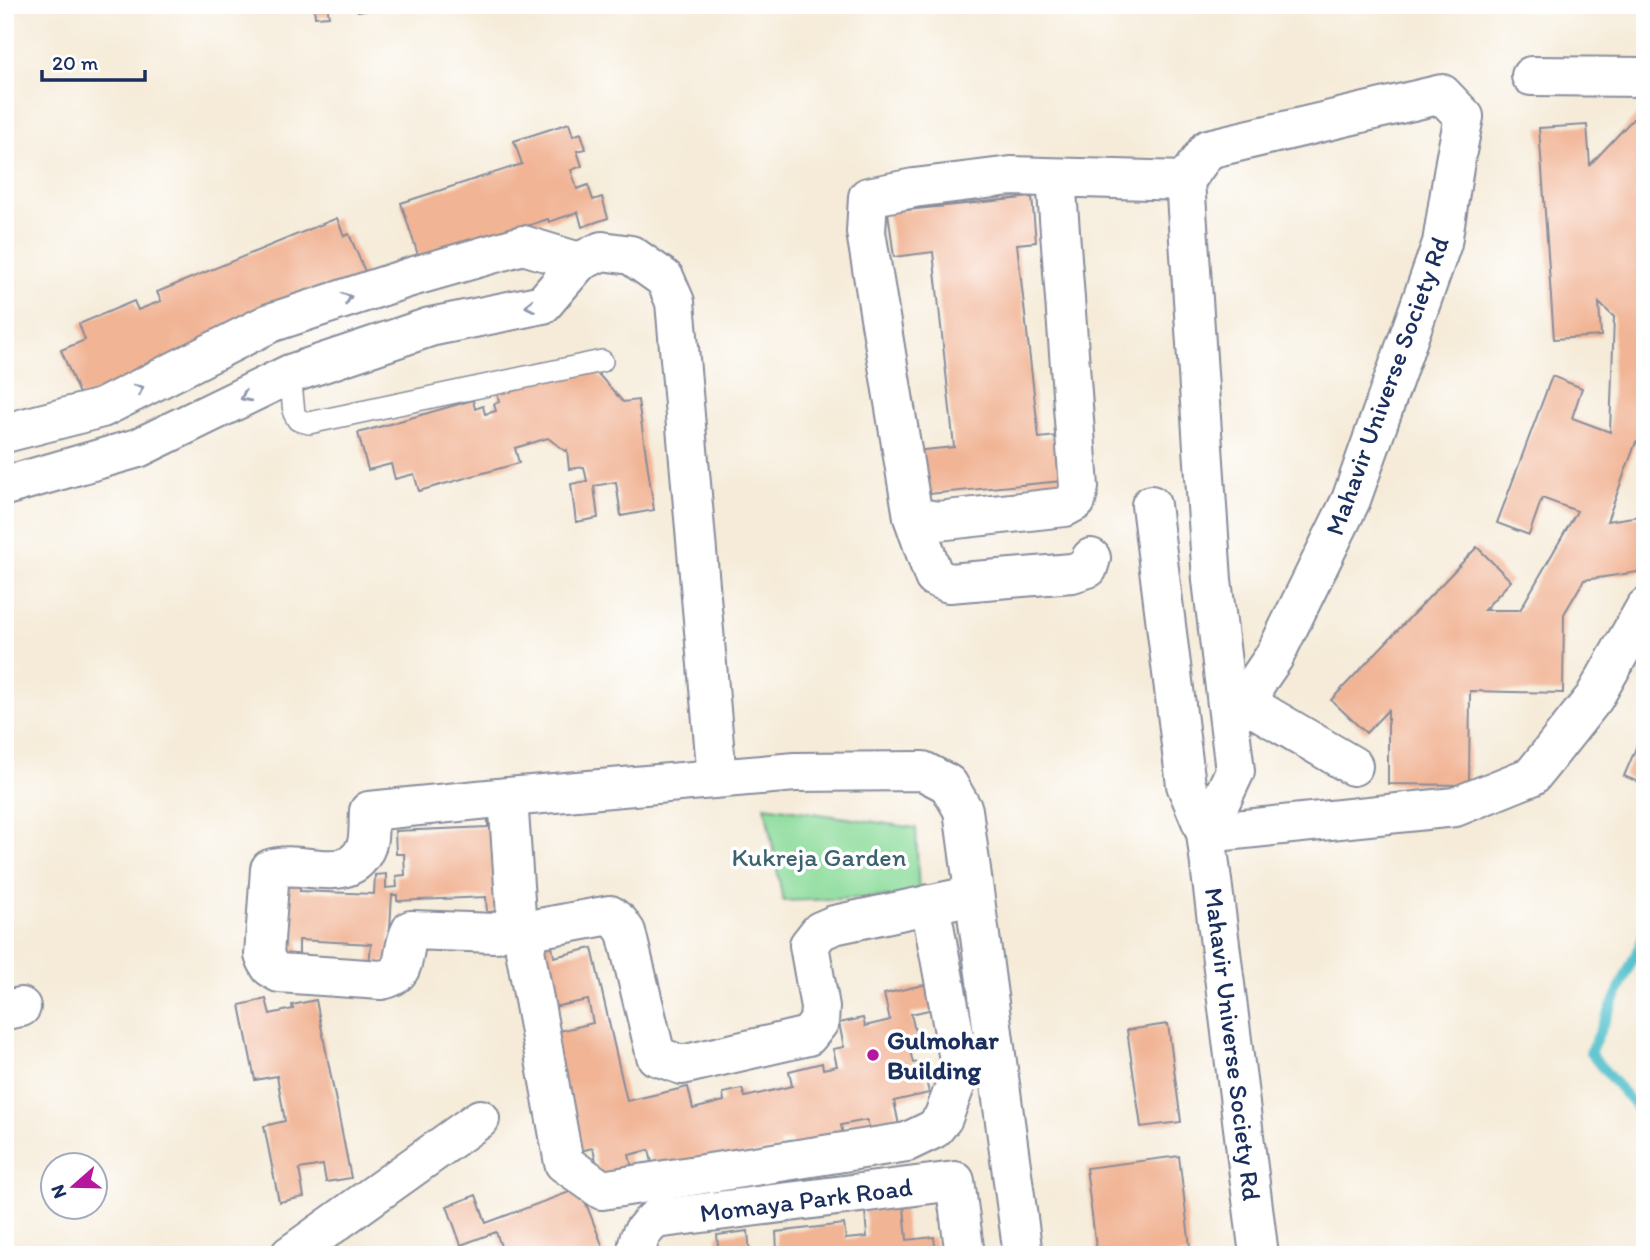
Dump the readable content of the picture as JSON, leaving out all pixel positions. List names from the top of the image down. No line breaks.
{"streets":{"street":["Mahavir Universe Society Rd","Momaya Park Road"]},"parks":["Kukreja Garden"],"places":["Gulmohar Building"],"scale_bar":"20 m","north":"left"}
